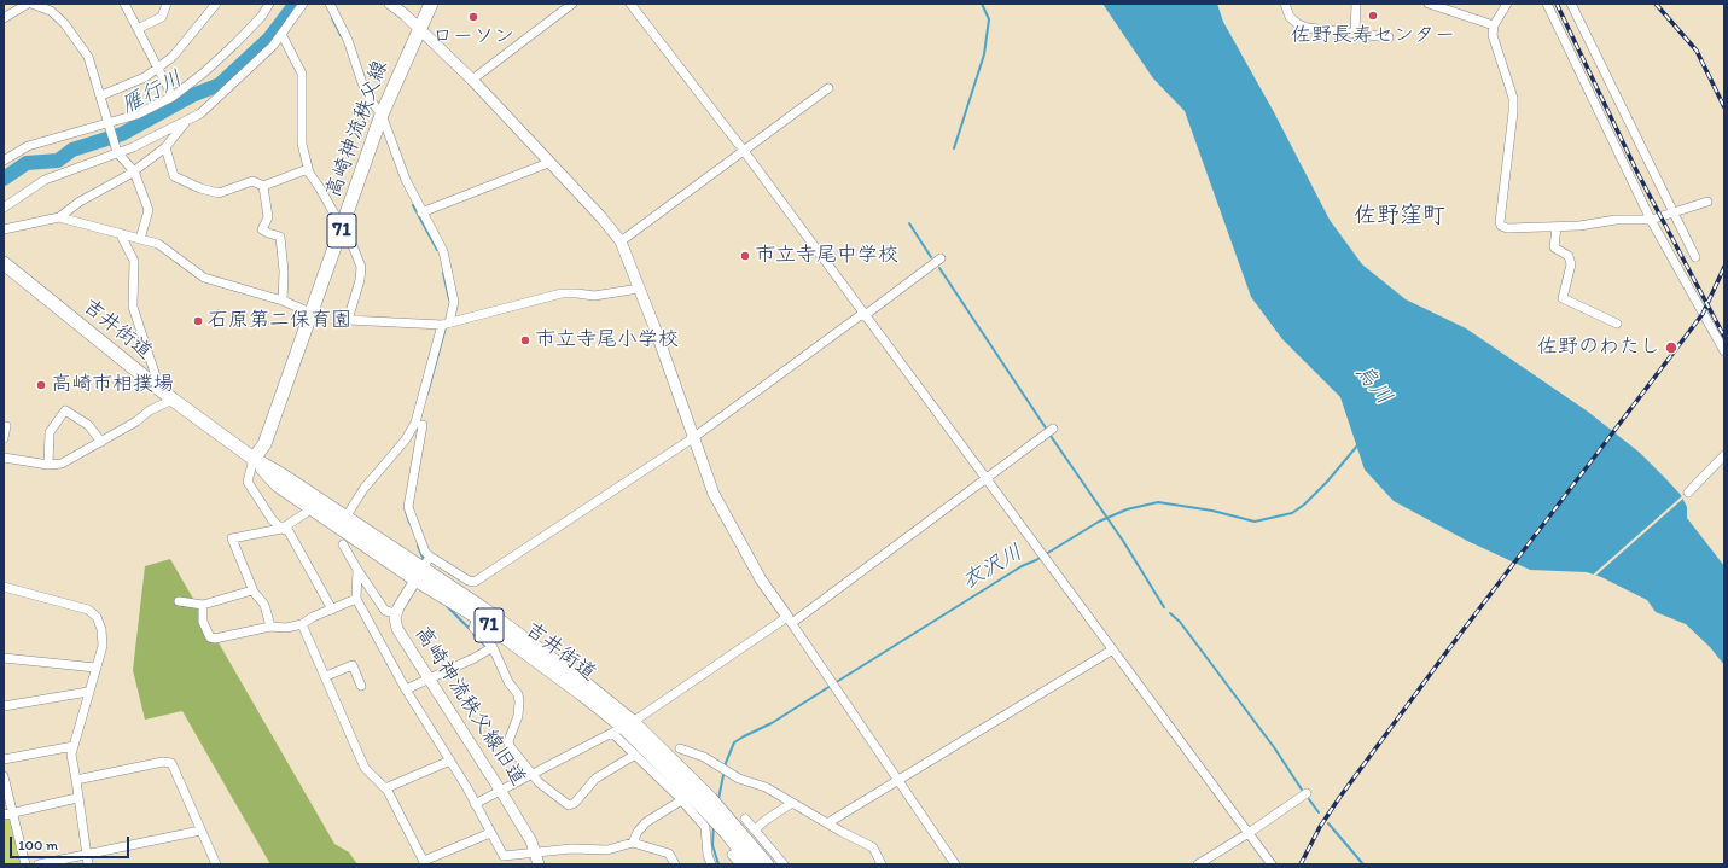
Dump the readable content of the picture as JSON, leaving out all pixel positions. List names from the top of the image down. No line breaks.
{"streets":{"main road":["高崎神流秩父線","71","吉井街道"],"street":["高崎神流秩父線旧道"]},"crossings":[["高崎神流秩父線","吉井街道"],["吉井街道","高崎神流秩父線旧道"]],"districts":["佐野窪町"],"water":["雁行川","烏川","衣沢川"],"places":["佐野長寿センター","ローソン","市立寺尾中学校","石原第二保育園","市立寺尾小学校","佐野のわたし","高崎市相撲場"],"scale_bar":"100 m"}
